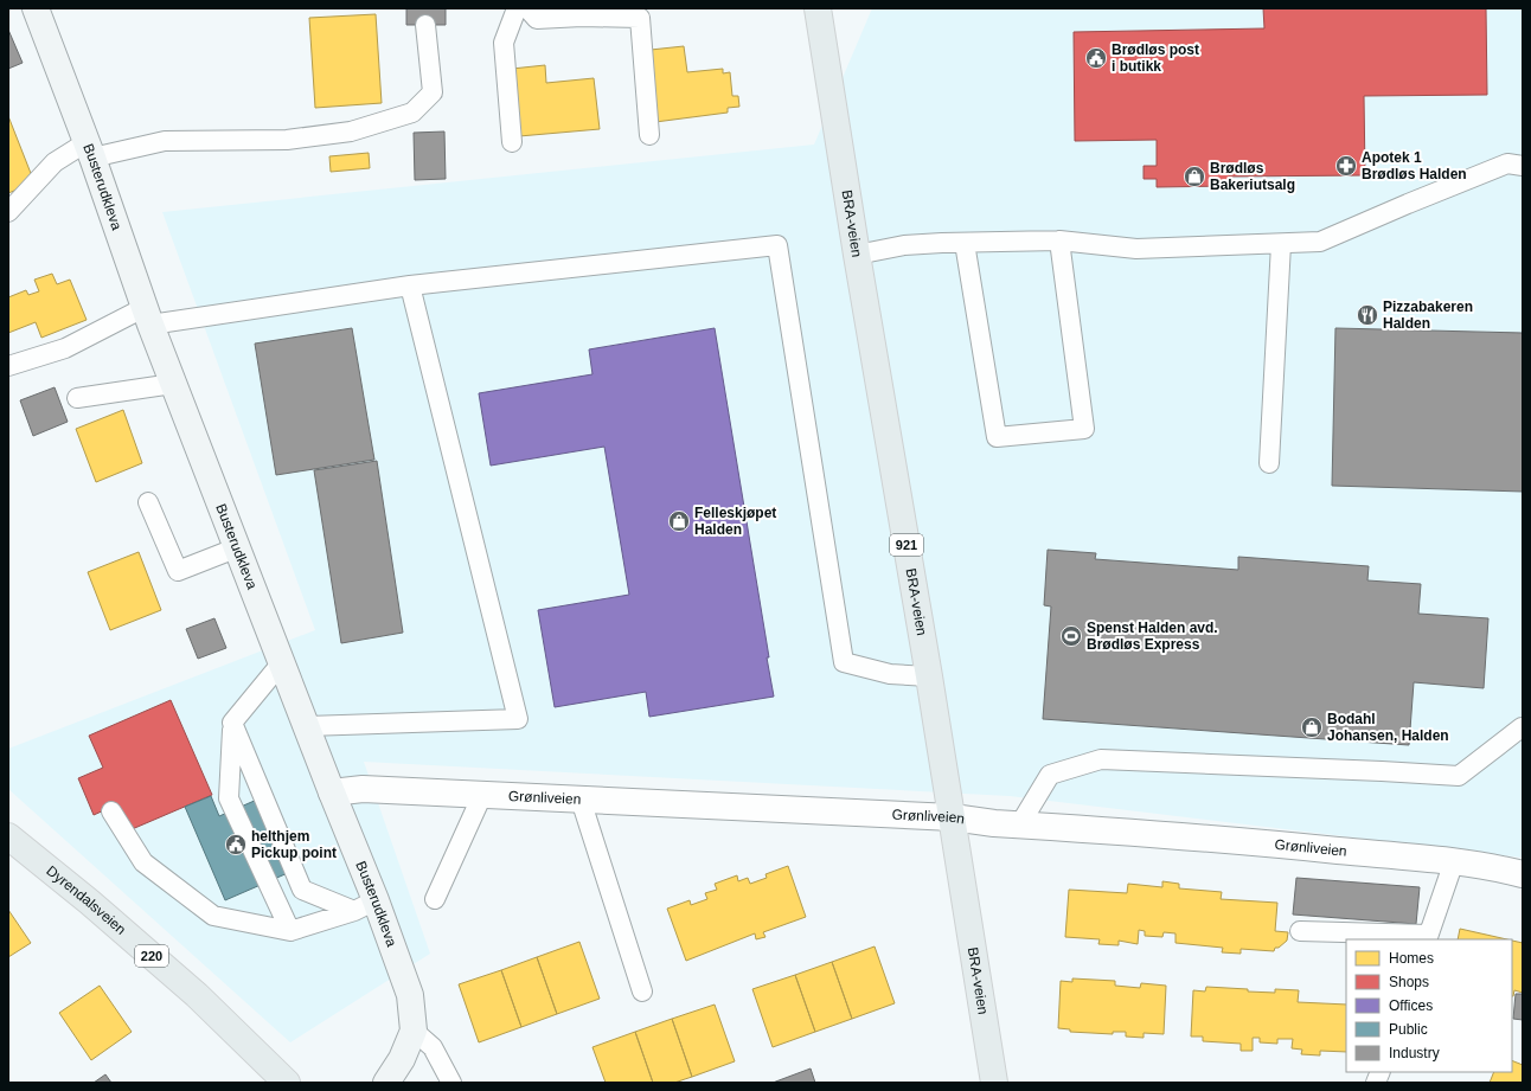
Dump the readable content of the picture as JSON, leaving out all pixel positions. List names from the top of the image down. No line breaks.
{"streets":{"main road":["BRA-veien","921","Dyrendalsveien","220"],"street":["Busterudkleva","Grønliveien"]},"crossings":[["Busterudkleva","Grønliveien"],["BRA-veien","Grønliveien"]],"places":{"public building":["Brødløs post i butikk","helthjem Pickup point"],"pharmacy":["Apotek 1 Brødløs Halden"],"shop":["Brødløs Bakeriutsalg","Felleskjøpet Halden","Bodahl Johansen, Halden"],"restaurant":["Pizzabakeren Halden"],"sports":["Spenst Halden avd. Brødløs Express"]},"legend":["Homes","Shops","Offices","Public","Industry"]}
